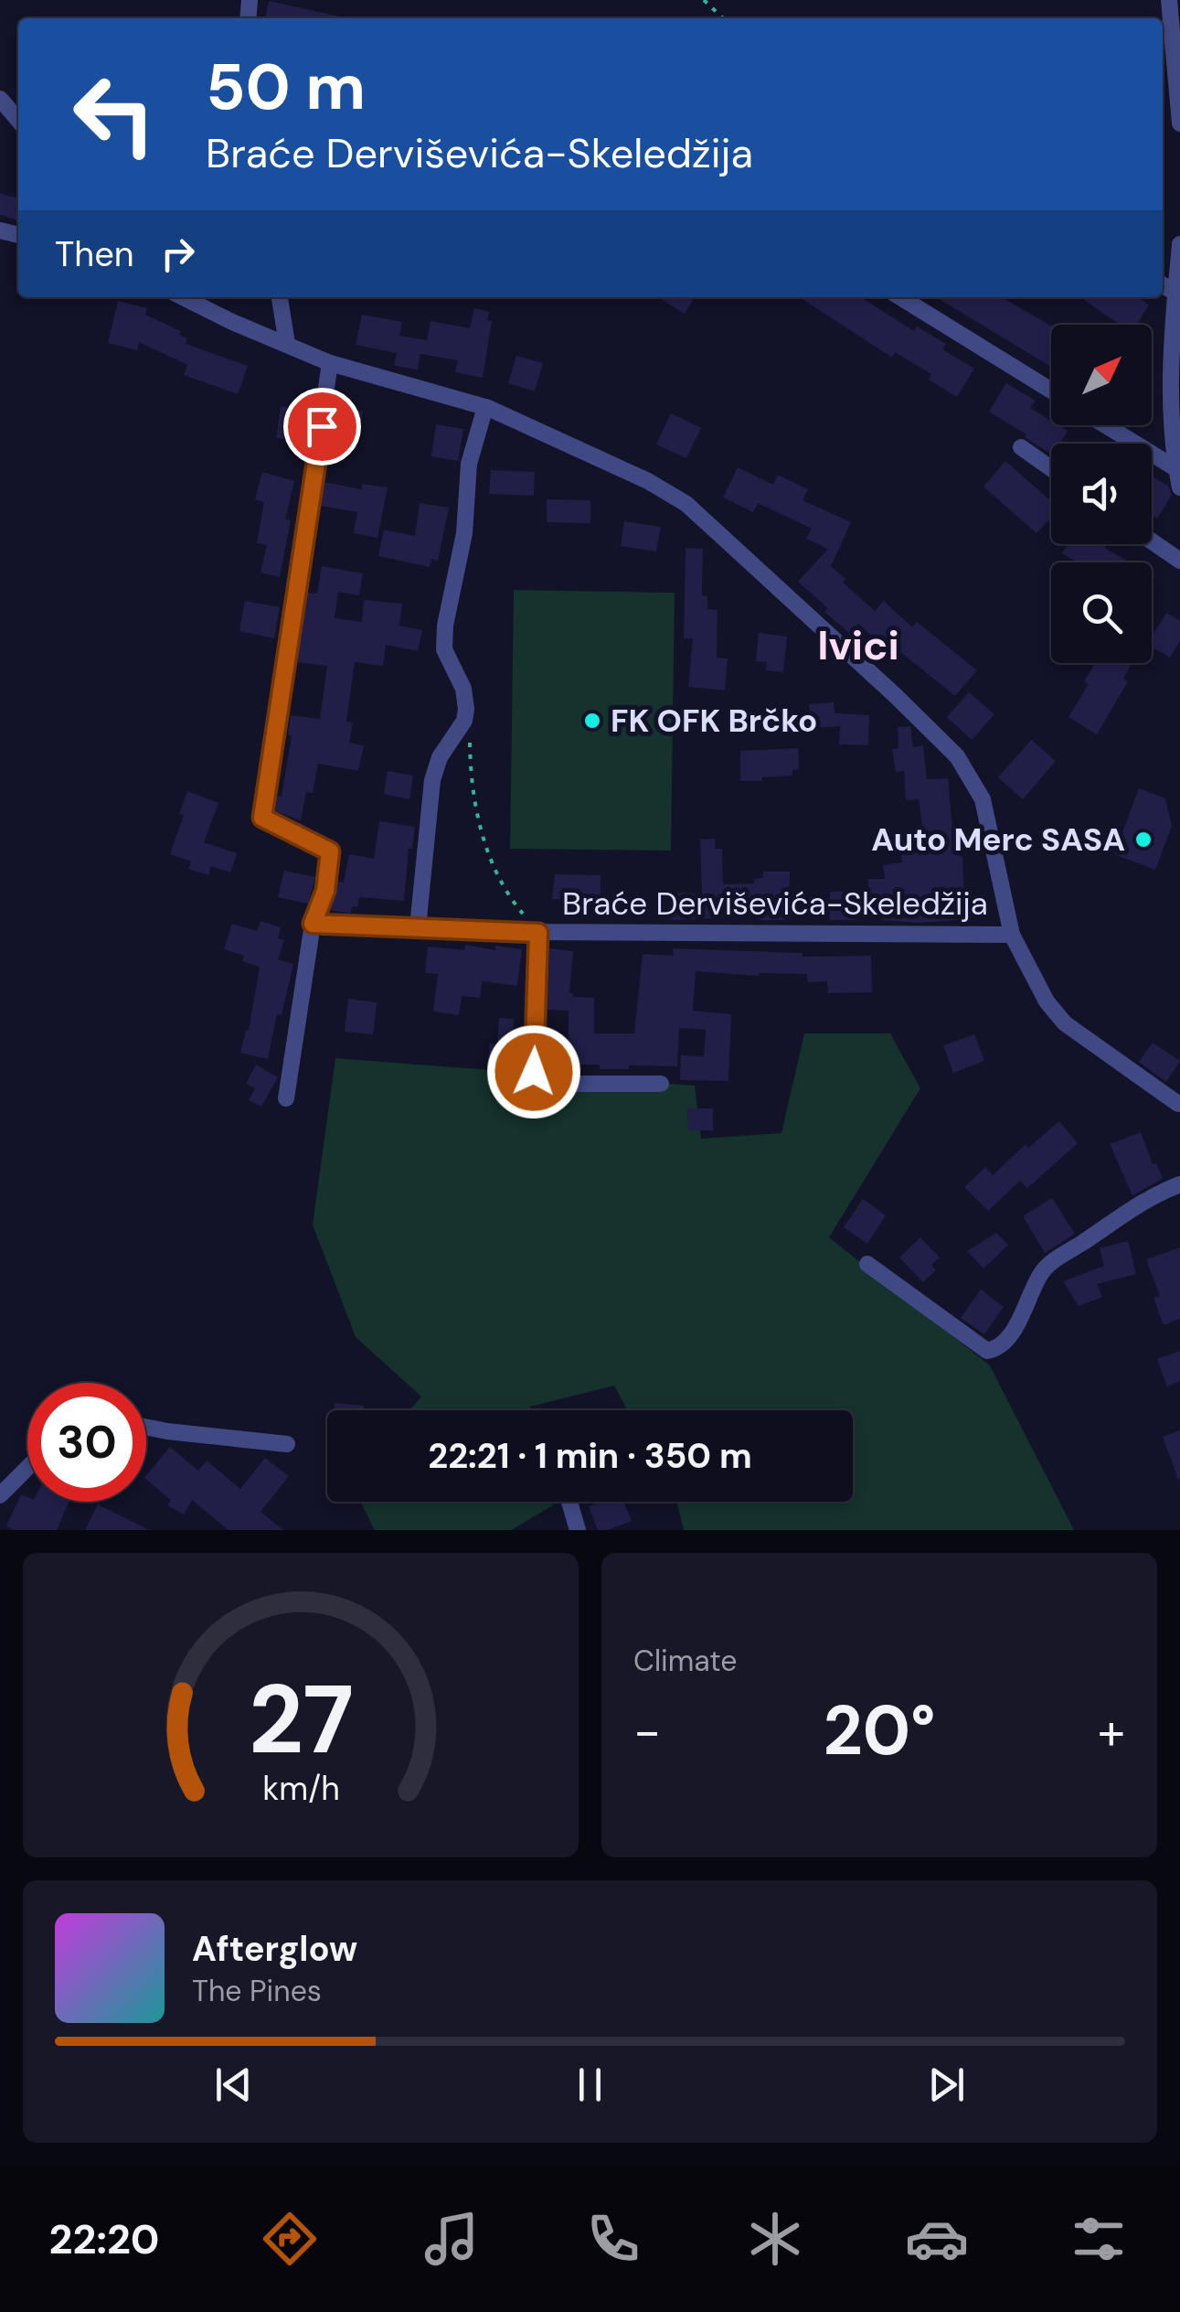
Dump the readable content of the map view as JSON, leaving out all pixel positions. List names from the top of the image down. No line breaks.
{"streets":{"street":["Braće Derviševića-Skeledžija"]},"districts":["Ivici"],"places":["FK OFK Brčko","Auto Merc SASA"],"north":"top right","page":{"turn":["50 m","Braće Derviševića-Skeledžija"],"then":"Then","limit":"30","trip":"22:21 · 1 min · 350 m","tile":"Climate","heat":["−","20°","+"],"song":["Afterglow","The Pines"],"tabs":"22:20","gauge":["27","km/h"]}}
